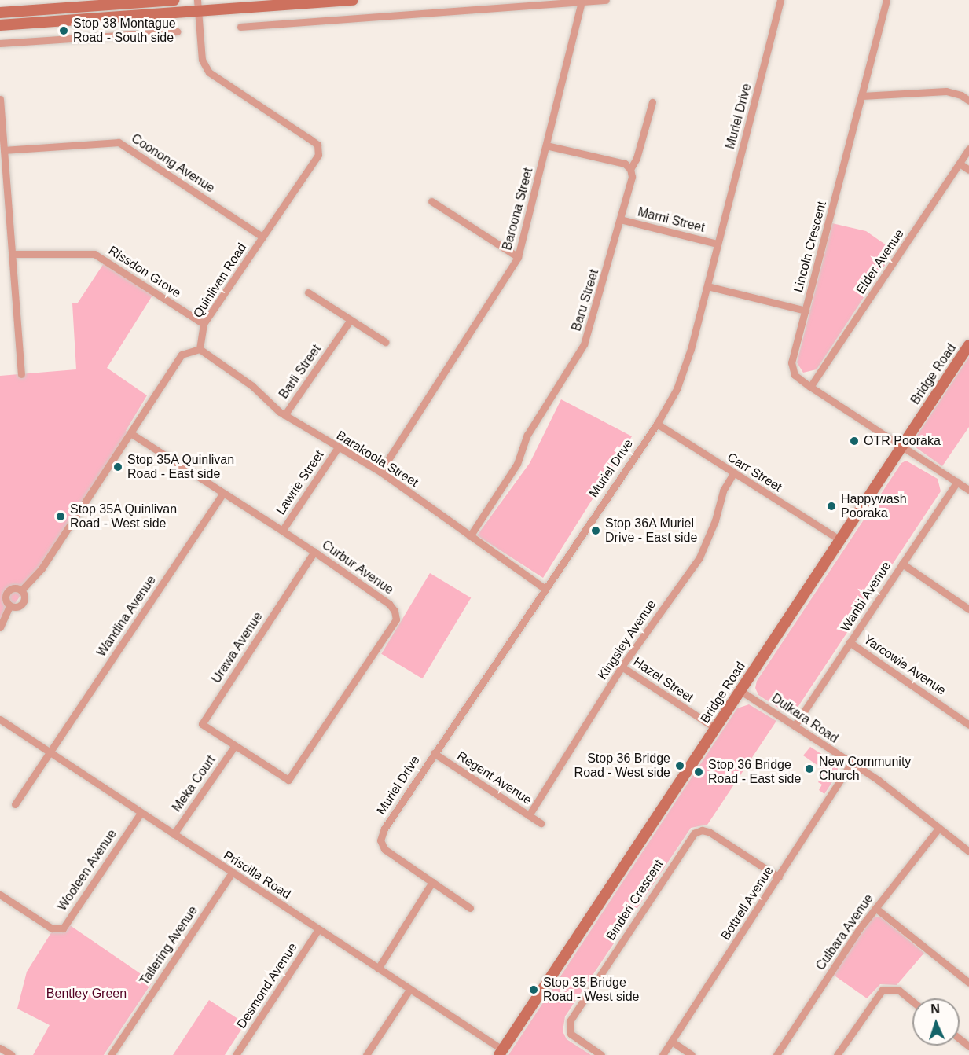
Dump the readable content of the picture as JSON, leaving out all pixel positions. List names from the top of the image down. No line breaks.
{"streets":{"main road":["Bridge Road"],"street":["Muriel Drive","Coonong Avenue","Baroona Street","Marni Street","Lincoln Crescent","Elder Avenue","Rissdon Grove","Quinlivan Road","Baru Street","Barli Street","Barakoola Street","Carr Street","Lawrie Street","Curbur Avenue","Wanbi Avenue","Wandina Avenue","Kingsley Avenue","Urawa Avenue","Yarcowie Avenue","Hazel Street","Dulkara Road","Regent Avenue","Meka Court","Wooleen Avenue","Priscilla Road","Binderi Crescent","Bottrell Avenue","Culbara Avenue","Tallering Avenue","Desmond Avenue"]},"crossings":[["Muriel Drive","Marni Street"],["Muriel Drive","Barakoola Street"],["Muriel Drive","Carr Street"],["Muriel Drive","Regent Avenue"],["Coonong Avenue","Quinlivan Road"],["Baroona Street","Barakoola Street"],["Marni Street","Baru Street"],["Lincoln Crescent","Elder Avenue"],["Lincoln Crescent","Bridge Road"],["Lincoln Crescent","Wanbi Avenue"],["Rissdon Grove","Quinlivan Road"],["Quinlivan Road","Barakoola Street"],["Baru Street","Barakoola Street"],["Barli Street","Barakoola Street"],["Bridge Road","Carr Street"],["Bridge Road","Hazel Street"],["Bridge Road","Dulkara Road"],["Bridge Road","Priscilla Road"],["Barakoola Street","Lawrie Street"],["Carr Street","Kingsley Avenue"],["Lawrie Street","Curbur Avenue"],["Curbur Avenue","Wandina Avenue"],["Curbur Avenue","Urawa Avenue"],["Curbur Avenue","Meka Court"],["Wanbi Avenue","Yarcowie Avenue"],["Wanbi Avenue","Dulkara Road"],["Wandina Avenue","Priscilla Road"],["Kingsley Avenue","Hazel Street"],["Kingsley Avenue","Regent Avenue"],["Urawa Avenue","Meka Court"],["Dulkara Road","Bottrell Avenue"],["Dulkara Road","Culbara Avenue"],["Meka Court","Priscilla Road"],["Wooleen Avenue","Priscilla Road"],["Priscilla Road","Tallering Avenue"],["Priscilla Road","Desmond Avenue"],["Binderi Crescent","Bottrell Avenue"]],"parks":["Bentley Green"],"places":["Stop 38 Montague Road - South side","OTR Pooraka","Stop 35A Quinlivan Road - East side","Happywash Pooraka","Stop 35A Quinlivan Road - West side","Stop 36A Muriel Drive - East side","Stop 36 Bridge Road - West side","New Community Church","Stop 36 Bridge Road - East side","Stop 35 Bridge Road - West side"],"north":"top"}
